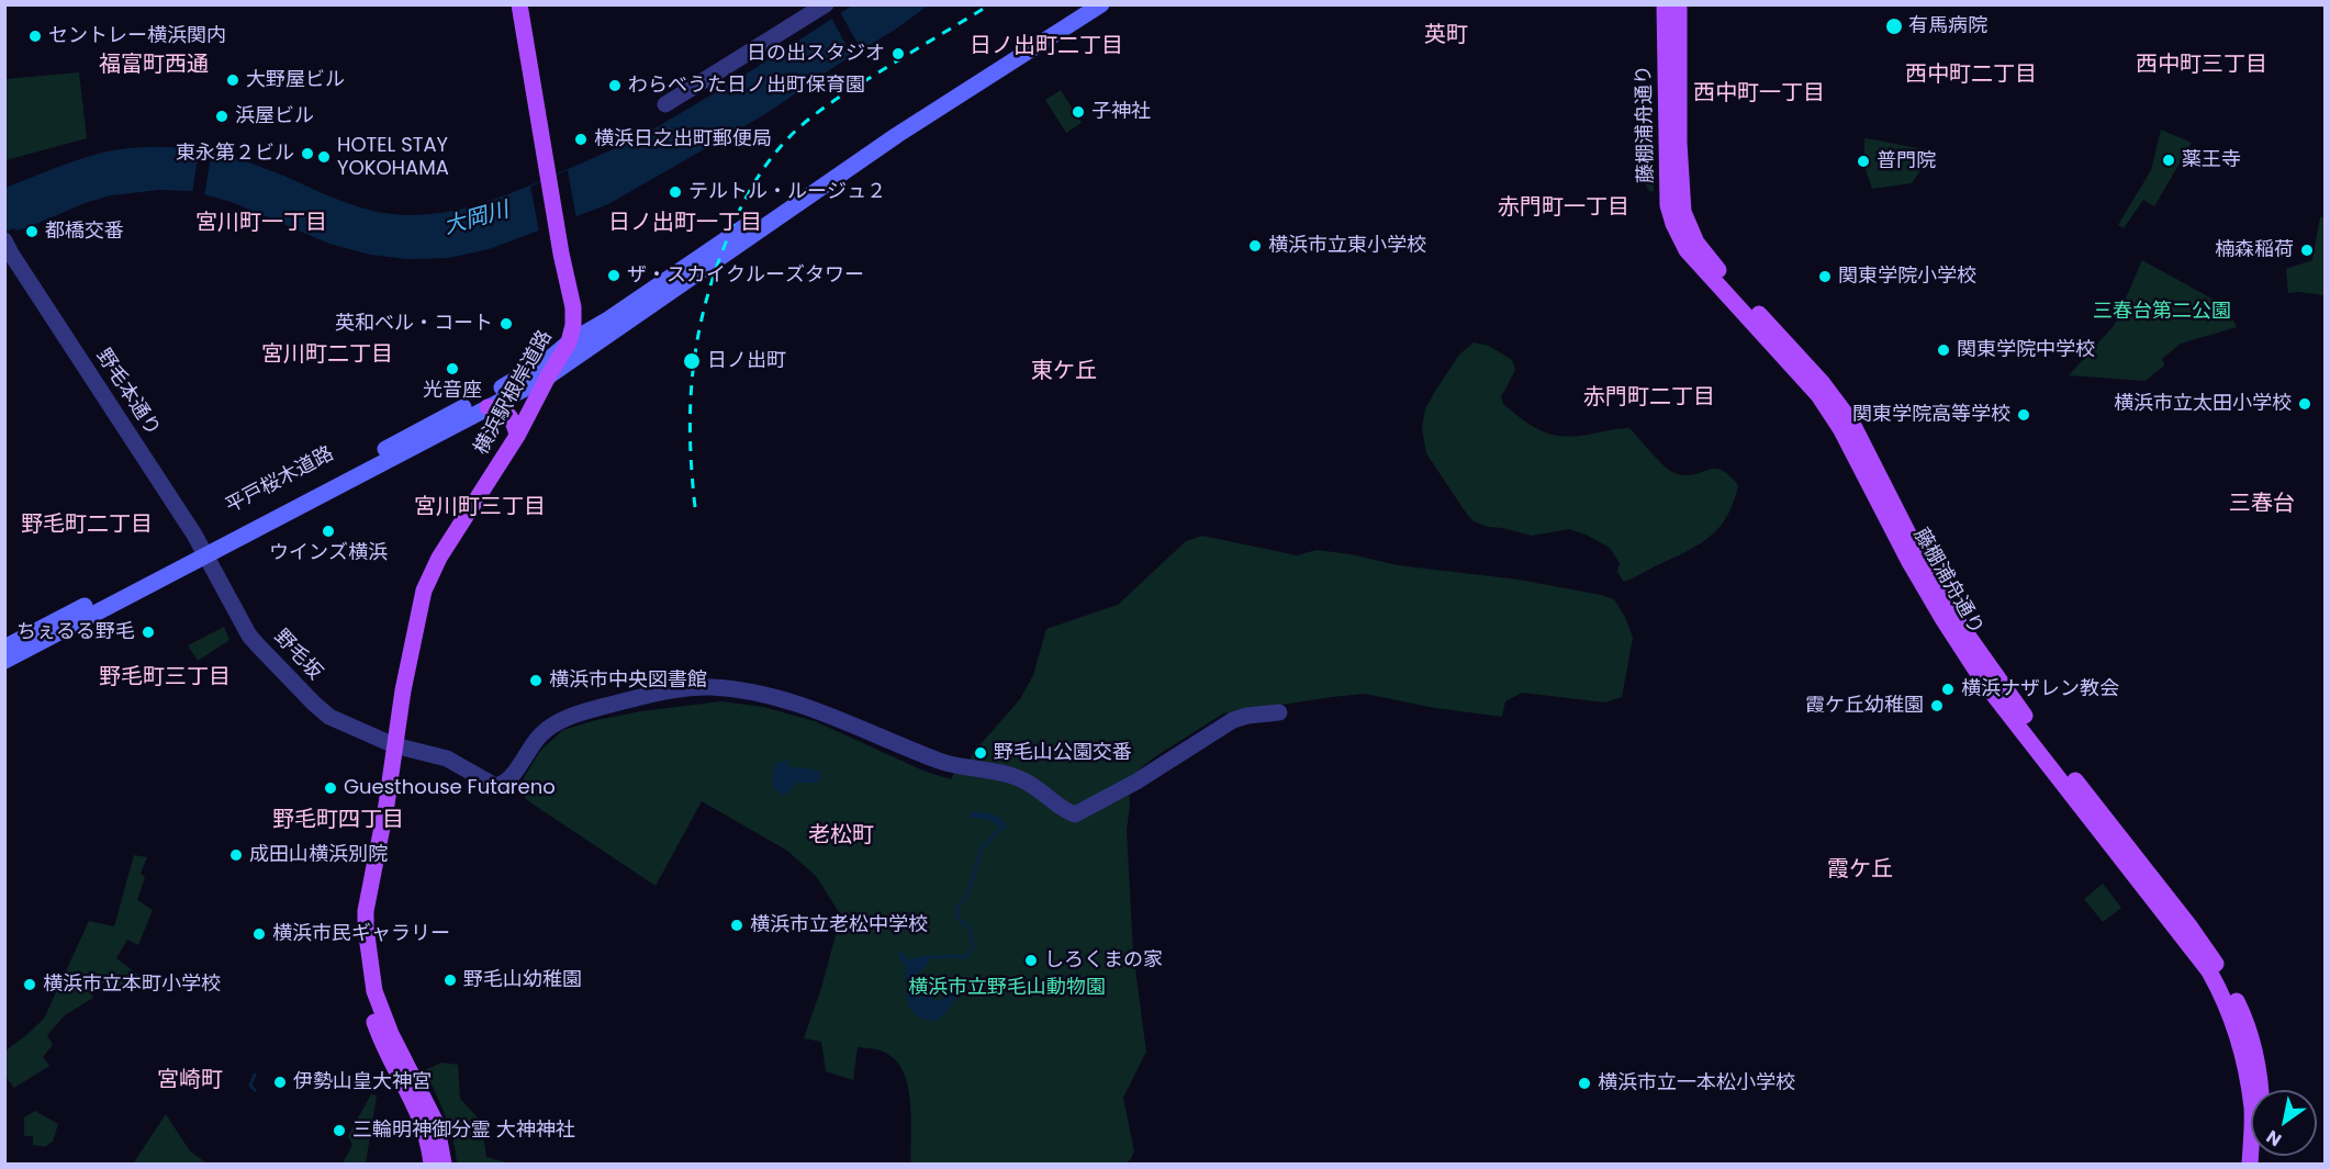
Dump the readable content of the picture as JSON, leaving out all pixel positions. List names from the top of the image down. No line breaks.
{"streets":{"main road":["藤棚浦舟通り","横浜駅根岸道路","平戸桜木道路"],"street":["野毛本通り","野毛坂"]},"crossings":[["野毛本通り","平戸桜木道路"],["野毛本通り","野毛坂"],["横浜駅根岸道路","平戸桜木道路"],["横浜駅根岸道路","野毛坂"],["平戸桜木道路","野毛坂"]],"districts":["英町","日ノ出町二丁目","福富町西通","西中町三丁目","西中町二丁目","西中町一丁目","赤門町一丁目","宮川町一丁目","日ノ出町一丁目","宮川町二丁目","東ケ丘","赤門町二丁目","三春台","宮川町三丁目","野毛町二丁目","野毛町三丁目","野毛町四丁目","老松町","霞ケ丘","宮崎町"],"water":["大岡川"],"parks":["三春台第二公園","横浜市立野毛山動物園"],"places":["有馬病院","セントレー横浜関内","日の出スタジオ","大野屋ビル","わらべうた日ノ出町保育園","子神社","浜屋ビル","横浜日之出町郵便局","東永第２ビル","HOTEL STAY YOKOHAMA","薬王寺","普門院","テルトル・ルージュ２","都橋交番","横浜市立東小学校","楠森稲荷","ザ・スカイクルーズタワー","関東学院小学校","英和ベル・コート","関東学院中学校","日ノ出町","光音座","横浜市立太田小学校","関東学院高等学校","ウインズ横浜","ちぇるる野毛","横浜市中央図書館","横浜ナザレン教会","霞ケ丘幼稚園","野毛山公園交番","Guesthouse Futareno","成田山横浜別院","横浜市立老松中学校","横浜市民ギャラリー","しろくまの家","野毛山幼稚園","横浜市立本町小学校","伊勢山皇大神宮","横浜市立一本松小学校","三輪明神御分霊 大神神社"],"north":"bottom left"}
